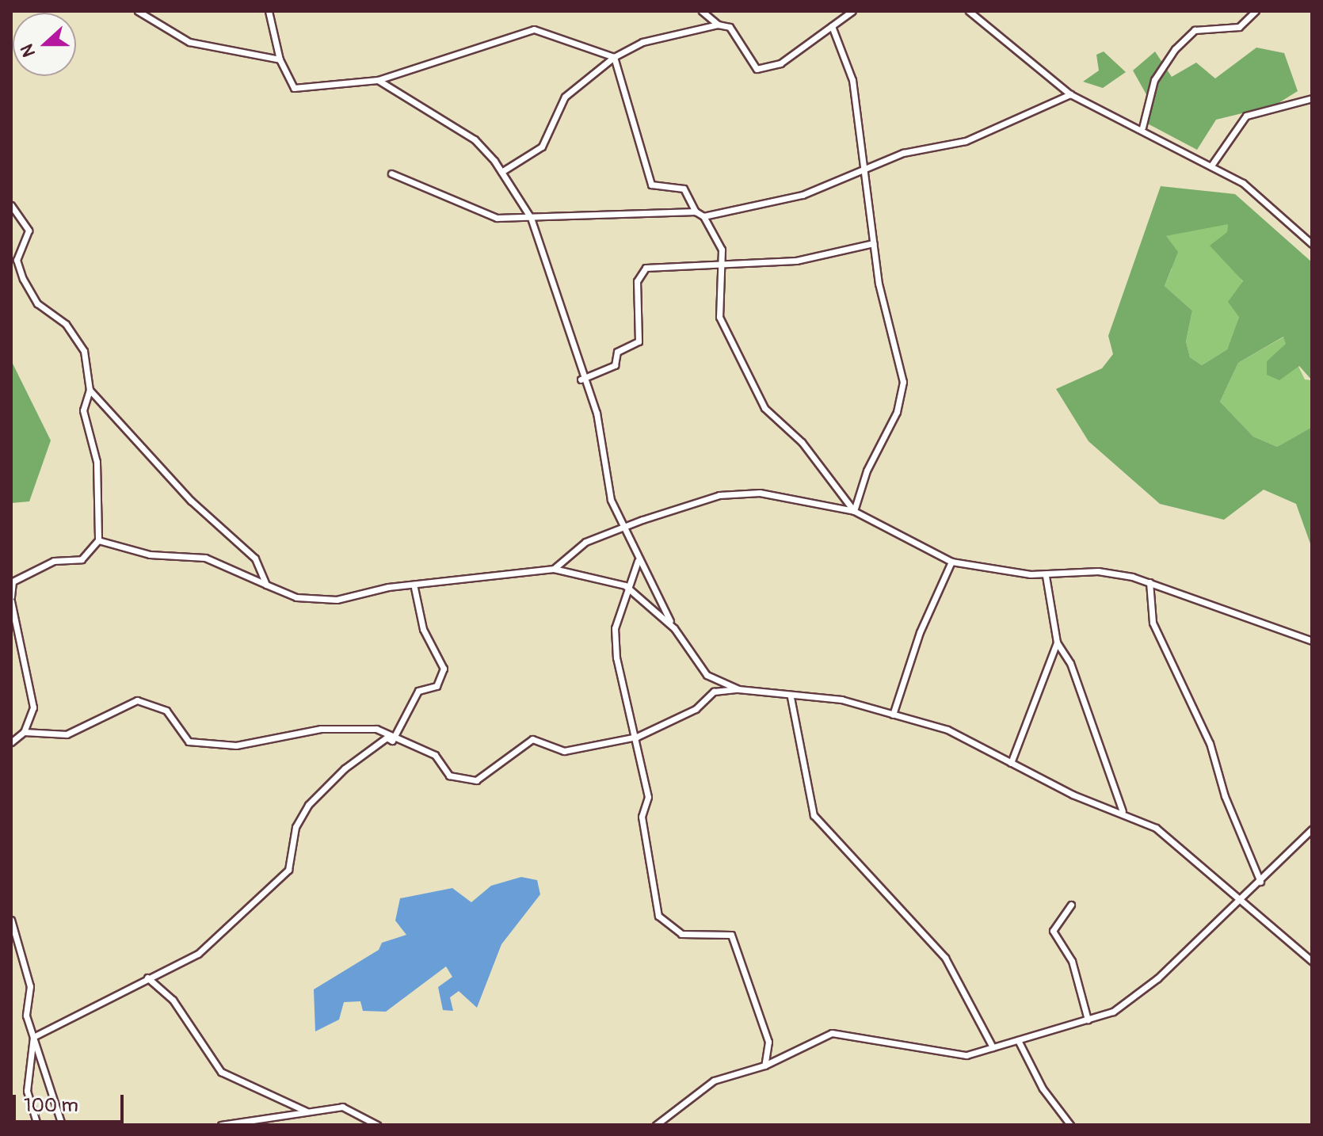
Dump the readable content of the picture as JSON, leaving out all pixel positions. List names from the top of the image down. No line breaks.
{"scale_bar":"100 m","north":"left"}
